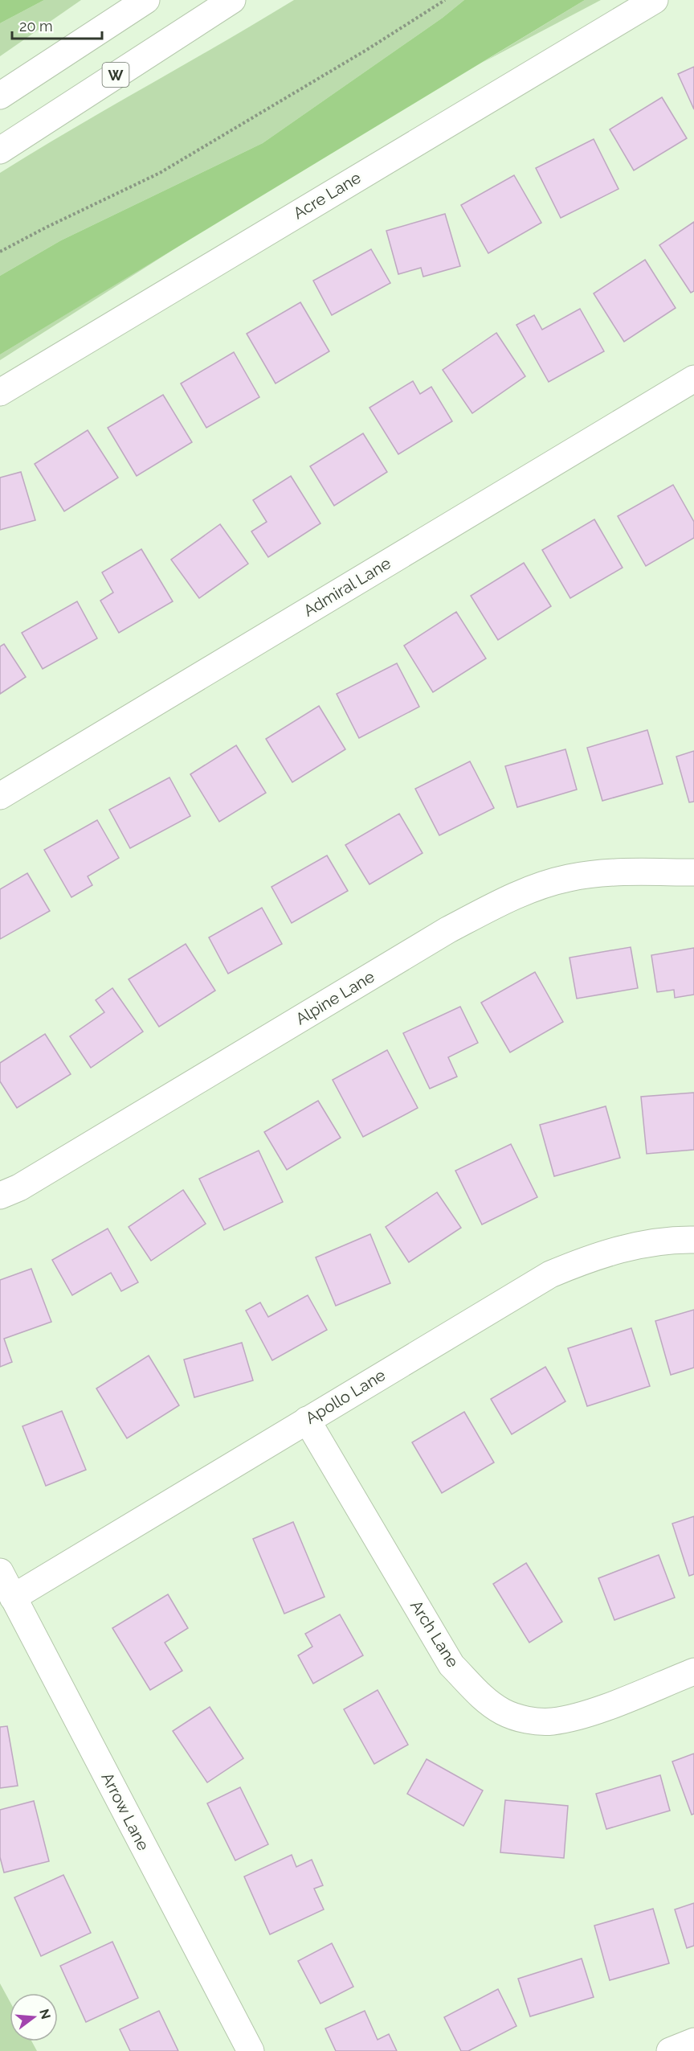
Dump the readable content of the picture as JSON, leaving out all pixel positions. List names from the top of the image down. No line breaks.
{"streets":{"main road":["W","Acre Lane","Admiral Lane","Alpine Lane","Apollo Lane","Arch Lane","Arrow Lane"]},"crossings":[["Apollo Lane","Arch Lane"],["Apollo Lane","Arrow Lane"]],"scale_bar":"20 m","north":"right"}
